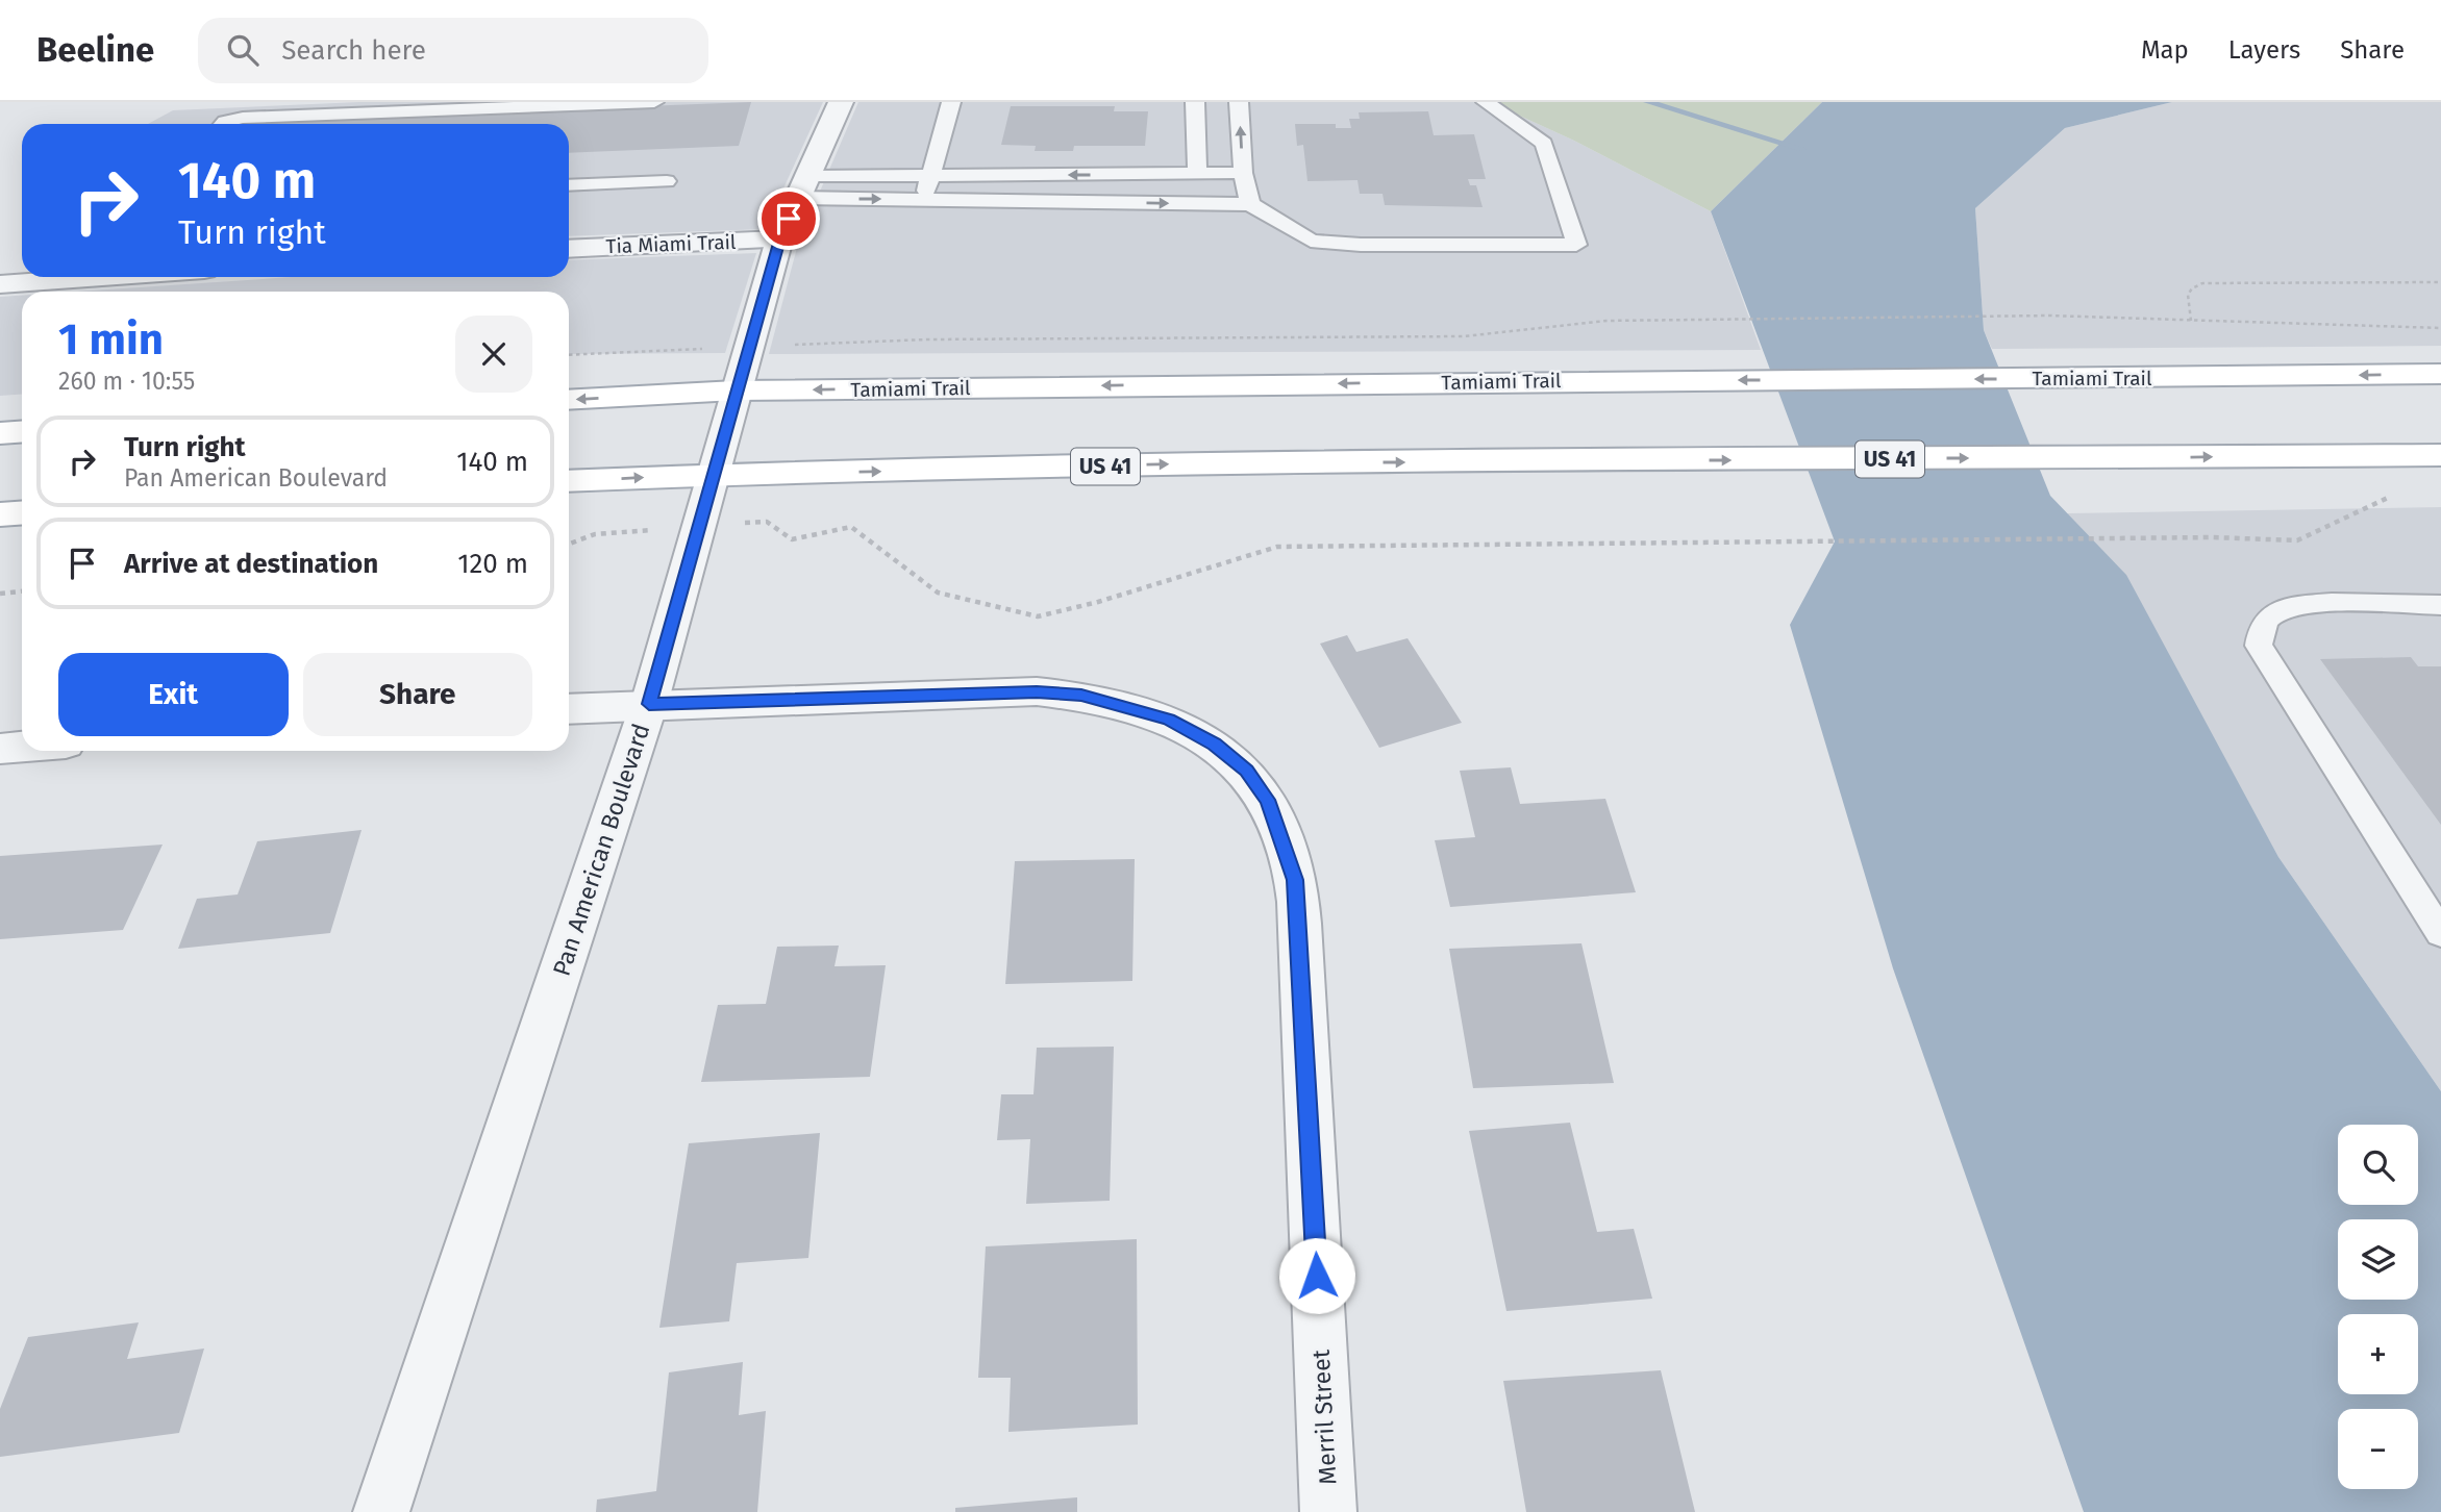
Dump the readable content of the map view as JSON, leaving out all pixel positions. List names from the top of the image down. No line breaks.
{"streets":{"main road":["Tamiami Trail","US 41"],"street":["Tia Miami Trail","Pan American Boulevard","Merril Street"]},"crossings":[["Tia Miami Trail","Pan American Boulevard"],["Tamiami Trail","Pan American Boulevard"],["US 41","Pan American Boulevard"],["Pan American Boulevard","Merril Street"]],"page":{"header":"Beeline","search":"Search here","nav":["Map","Layers","Share"],"turn":["140 m","Turn right"],"heading":["1 min","260 m · 10:55"],"list":[{"name":"Turn right","note":"Pan American Boulevard","value":"140 m"},{"name":"Arrive at destination","value":"120 m"}],"buttons":["Exit","Share"],"map_buttons":["+","−"]}}
